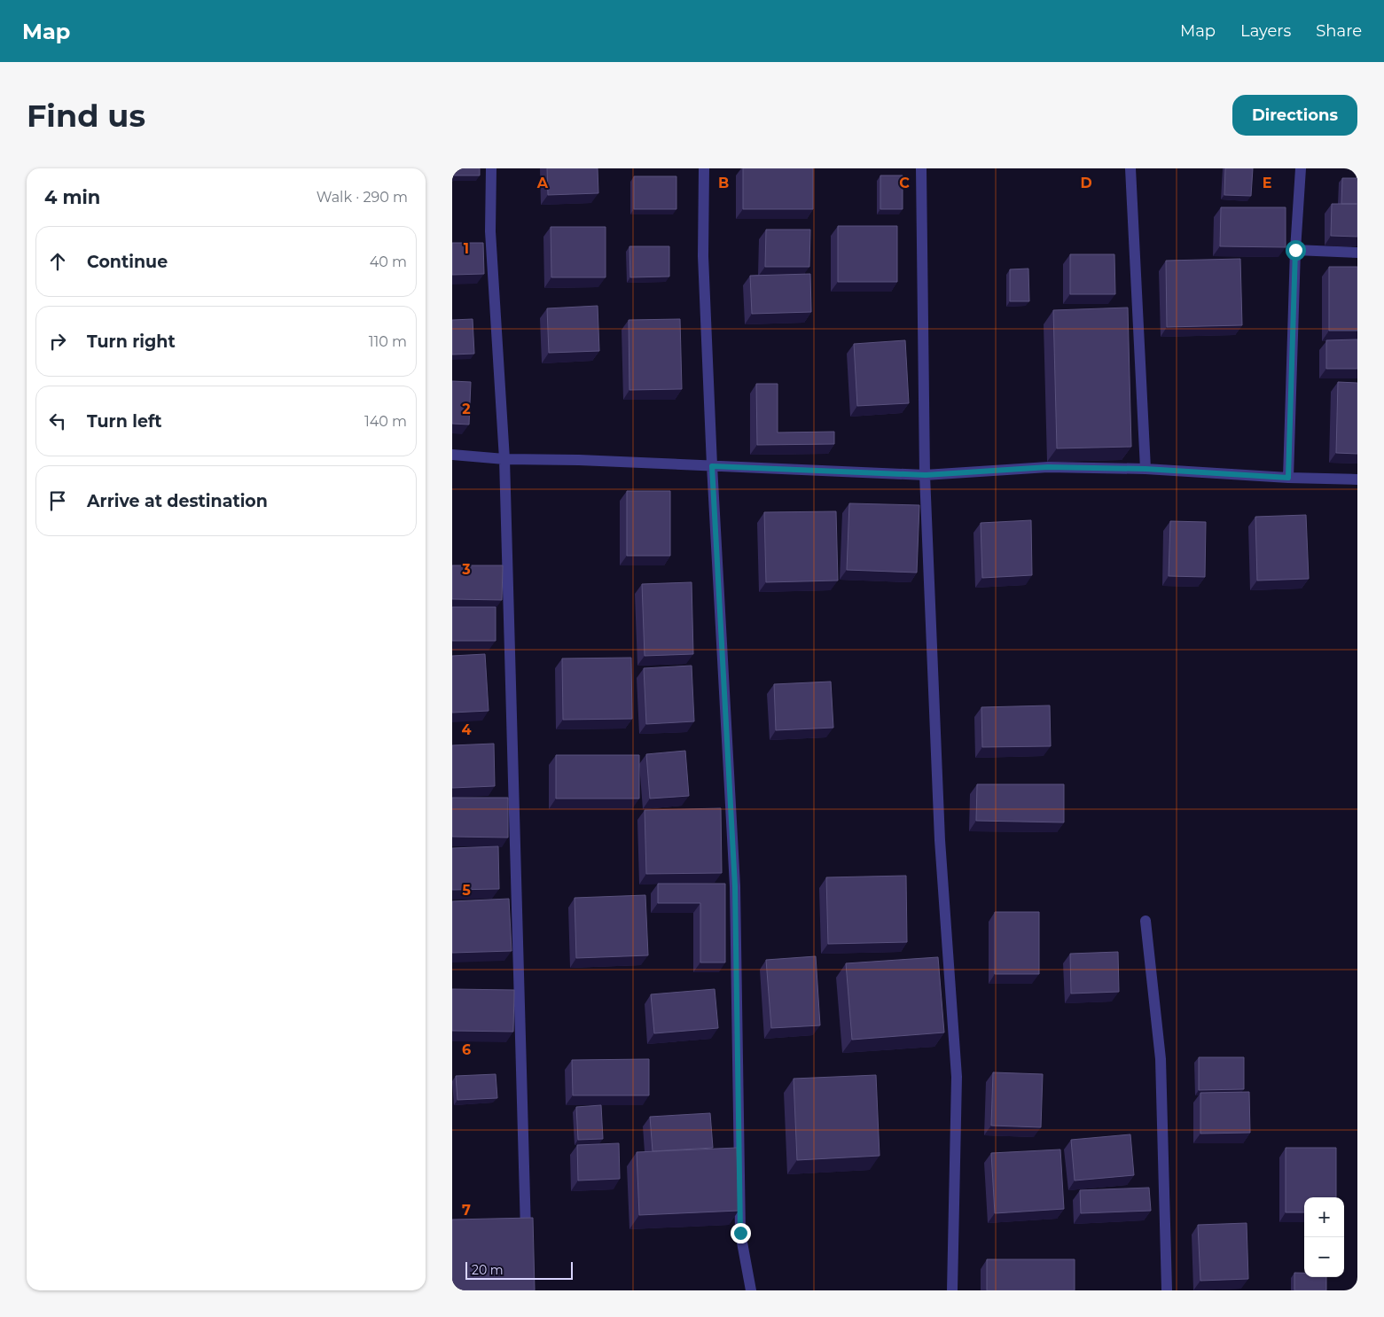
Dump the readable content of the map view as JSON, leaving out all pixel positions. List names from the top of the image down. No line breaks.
{"scale_bar":"20 m","page":{"header":"Map","nav":["Map","Layers","Share"],"buttons":"Directions","title":"Find us","heading":["4 min","Walk · 290 m"],"list":[["Continue","40 m"],["Turn right","110 m"],["Turn left","140 m"],"Arrive at destination"],"map_buttons":["+","−"],"scale":"20 m"},"grid":{"columns":["A","B","C","D","E"],"rows":["1","2","3","4","5","6","7"]}}
